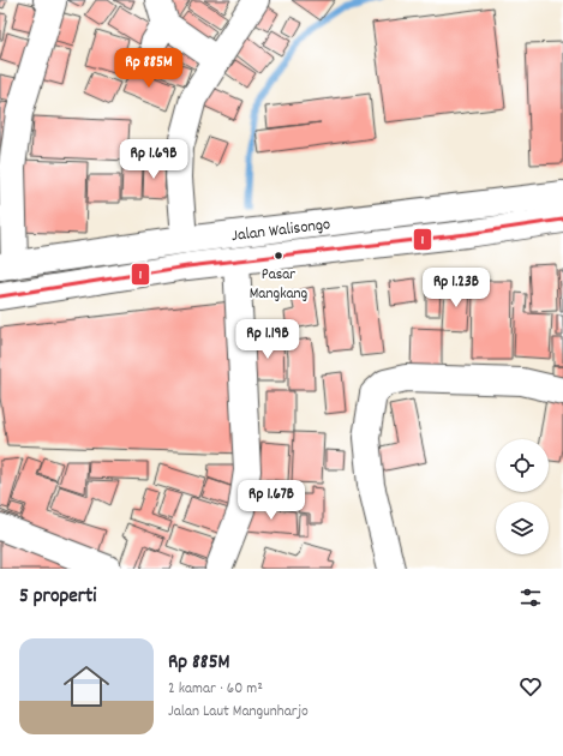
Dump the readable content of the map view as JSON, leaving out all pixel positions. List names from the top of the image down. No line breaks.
{"streets":{"main road":["Jalan Walisongo"]},"places":["Pasar Mangkang"],"lines":["transit line 1"],"page":{"price":["Rp 885M","Rp 1.69B","Rp 1.23B","Rp 1.19B","Rp 1.67B"],"heading":"5 properti","list":[{"name":"Rp 885M","note":"2 kamar · 60 m² · Jalan Laut Mangunharjo"}]}}
